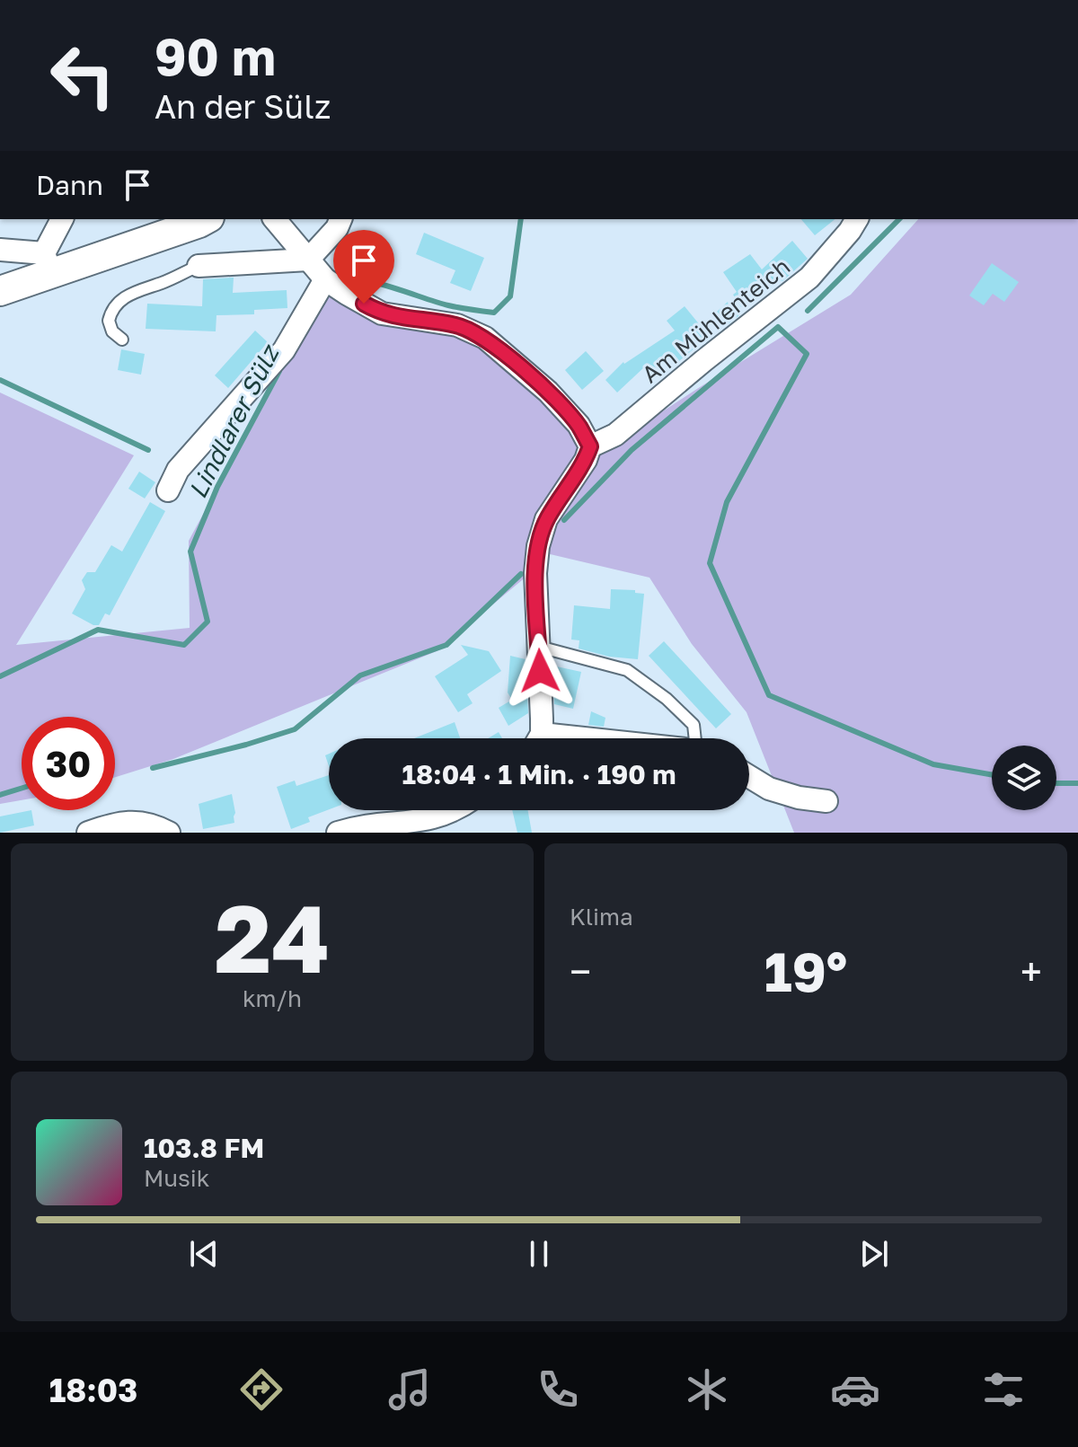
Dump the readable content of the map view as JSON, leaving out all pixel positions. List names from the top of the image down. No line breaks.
{"streets":{"street":["Am Mühlenteich"]},"water":["Lindlarer Sülz"],"page":{"turn":["90 m","An der Sülz"],"then":"Dann","limit":"30","trip":"18:04 · 1 Min. · 190 m","tile":[["24","km/h"],"Klima"],"heat":["−","19°","+"],"song":["103.8 FM","Musik"],"tabs":"18:03"}}
